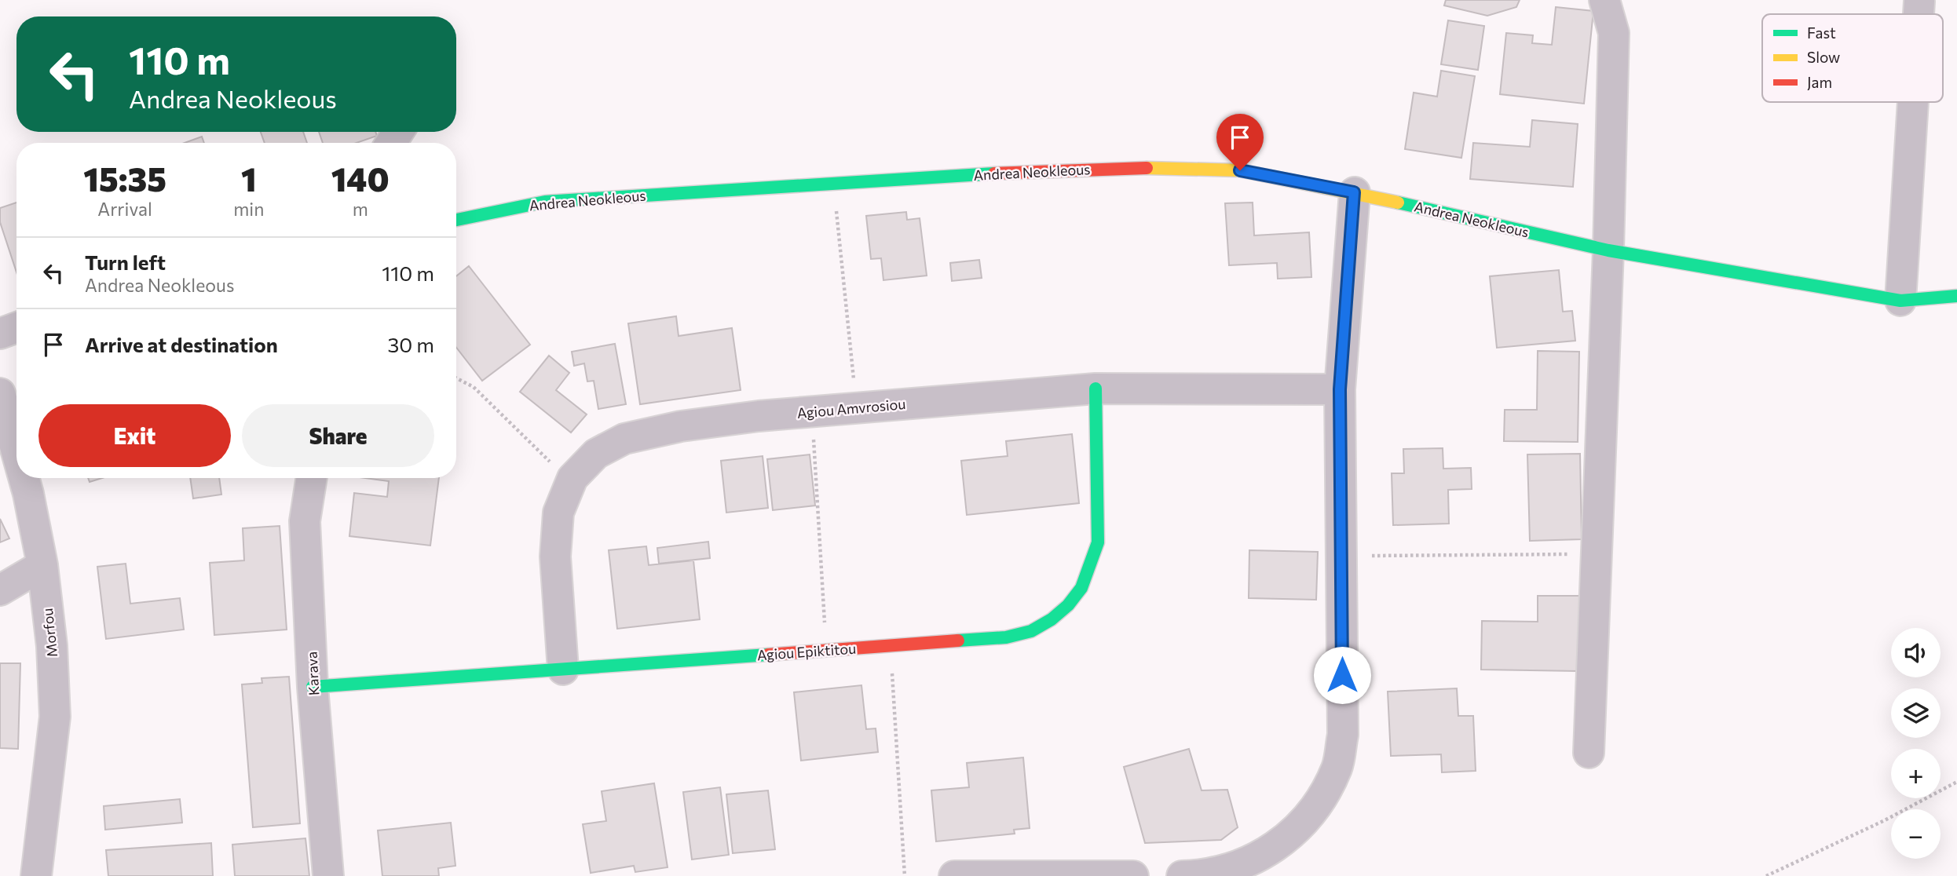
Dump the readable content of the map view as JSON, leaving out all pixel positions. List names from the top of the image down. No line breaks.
{"streets":{"street":["Andrea Neokleous","Agiou Amvrosiou","Morfou","Agiou Epiktitou","Karava"]},"crossings":[["Agiou Amvrosiou","Agiou Epiktitou"],["Agiou Epiktitou","Karava"]],"legend":["Fast","Slow","Jam"],"page":{"turn":["110 m","Andrea Neokleous"],"eta":["15:35","Arrival","1","min","140","m"],"list":[{"name":"Turn left","note":"Andrea Neokleous","value":"110 m"},{"name":"Arrive at destination","value":"30 m"}],"buttons":["Exit","Share"],"map_buttons":["+","−"]}}
